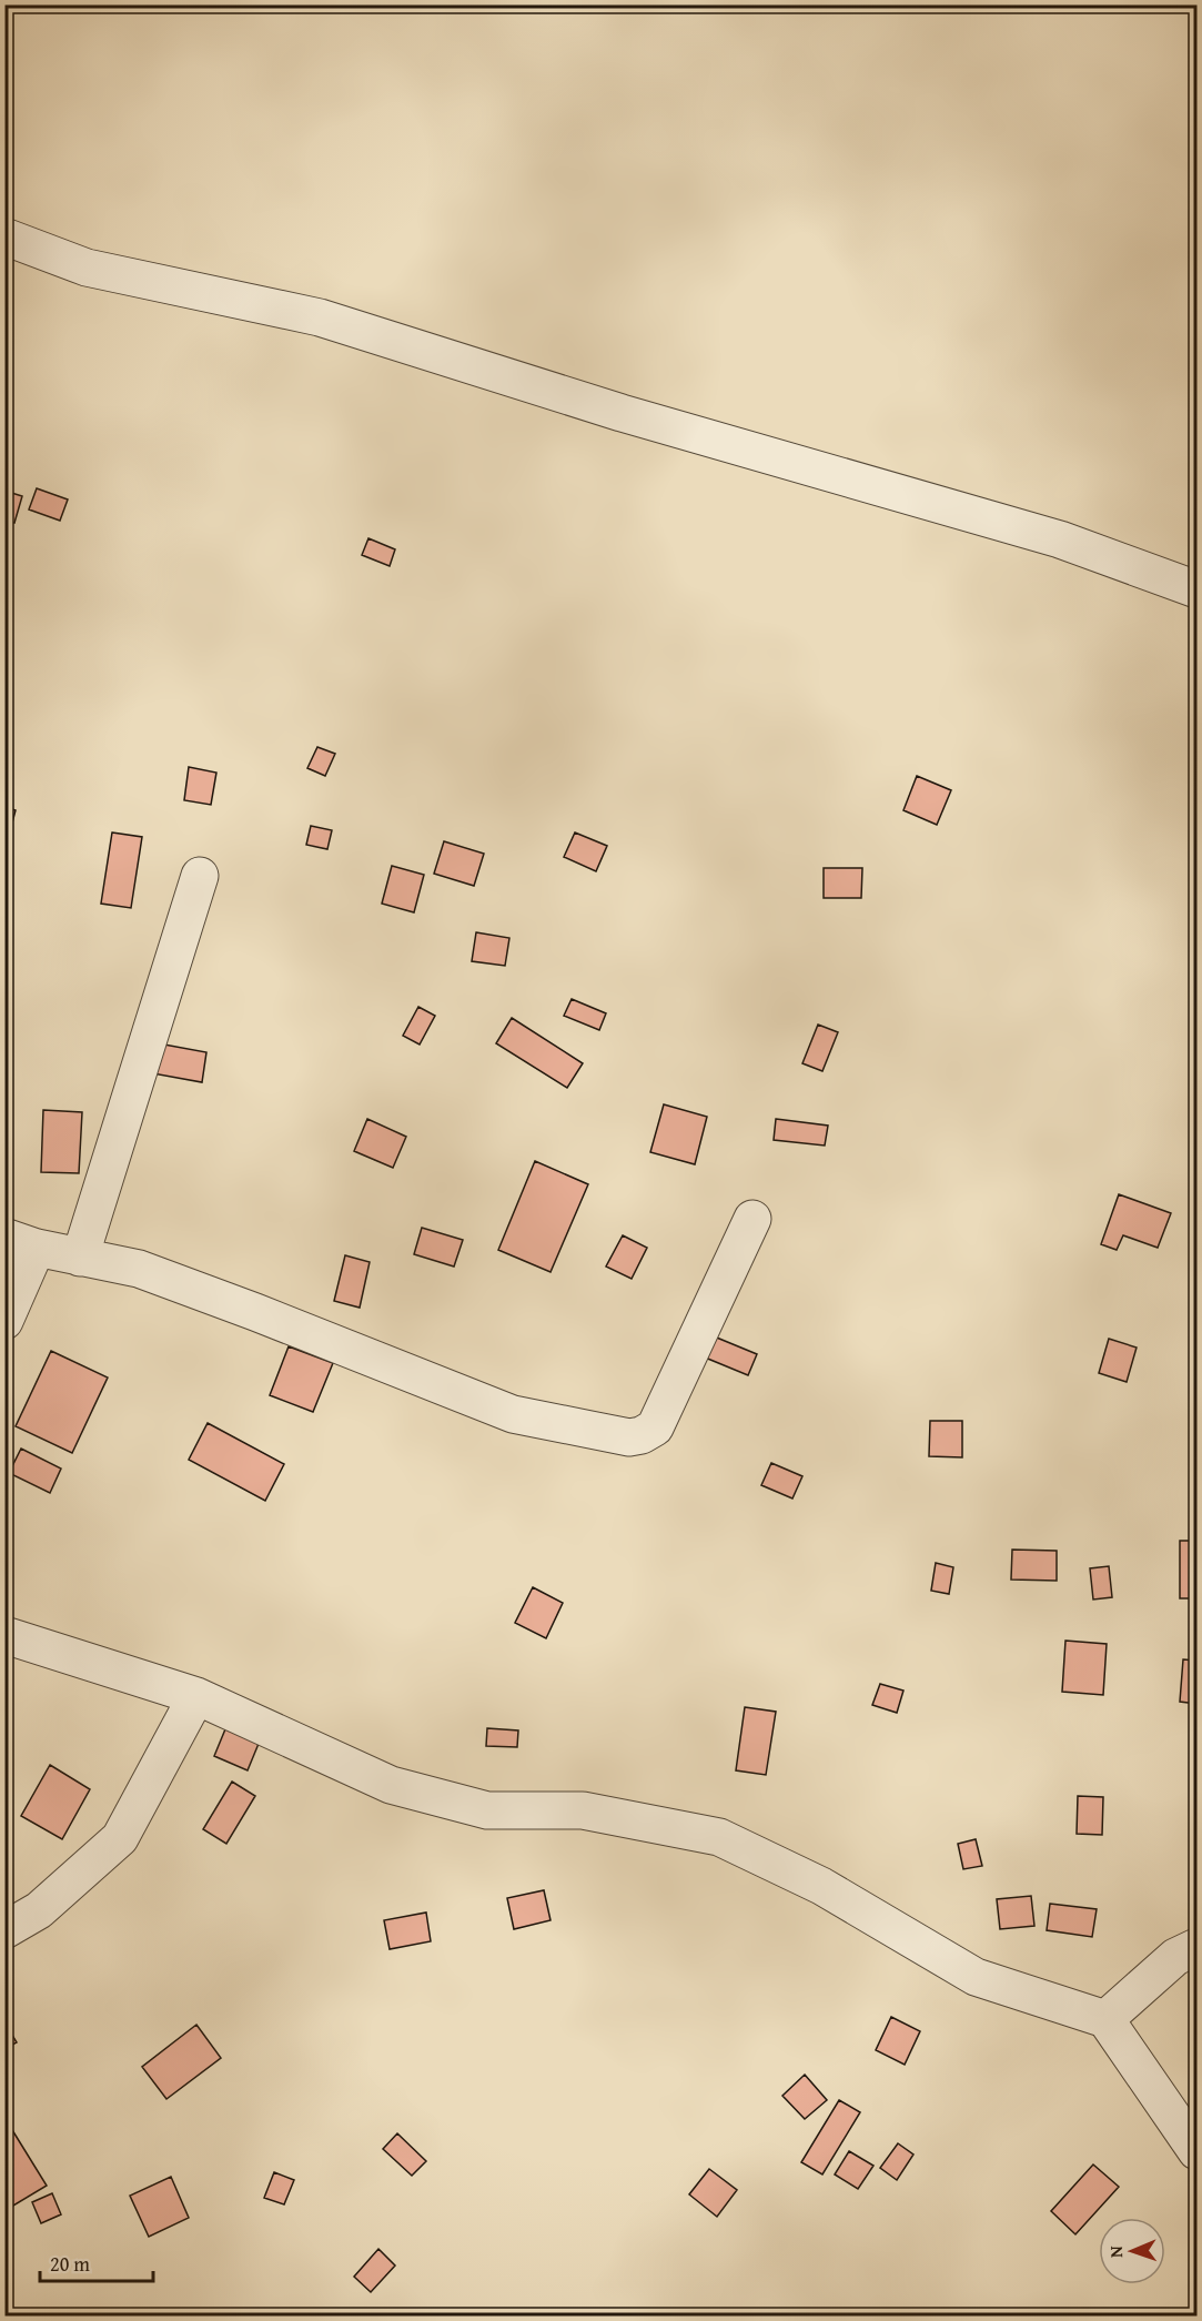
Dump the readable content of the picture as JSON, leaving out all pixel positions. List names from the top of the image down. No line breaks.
{"scale_bar":"20 m","north":"left"}
